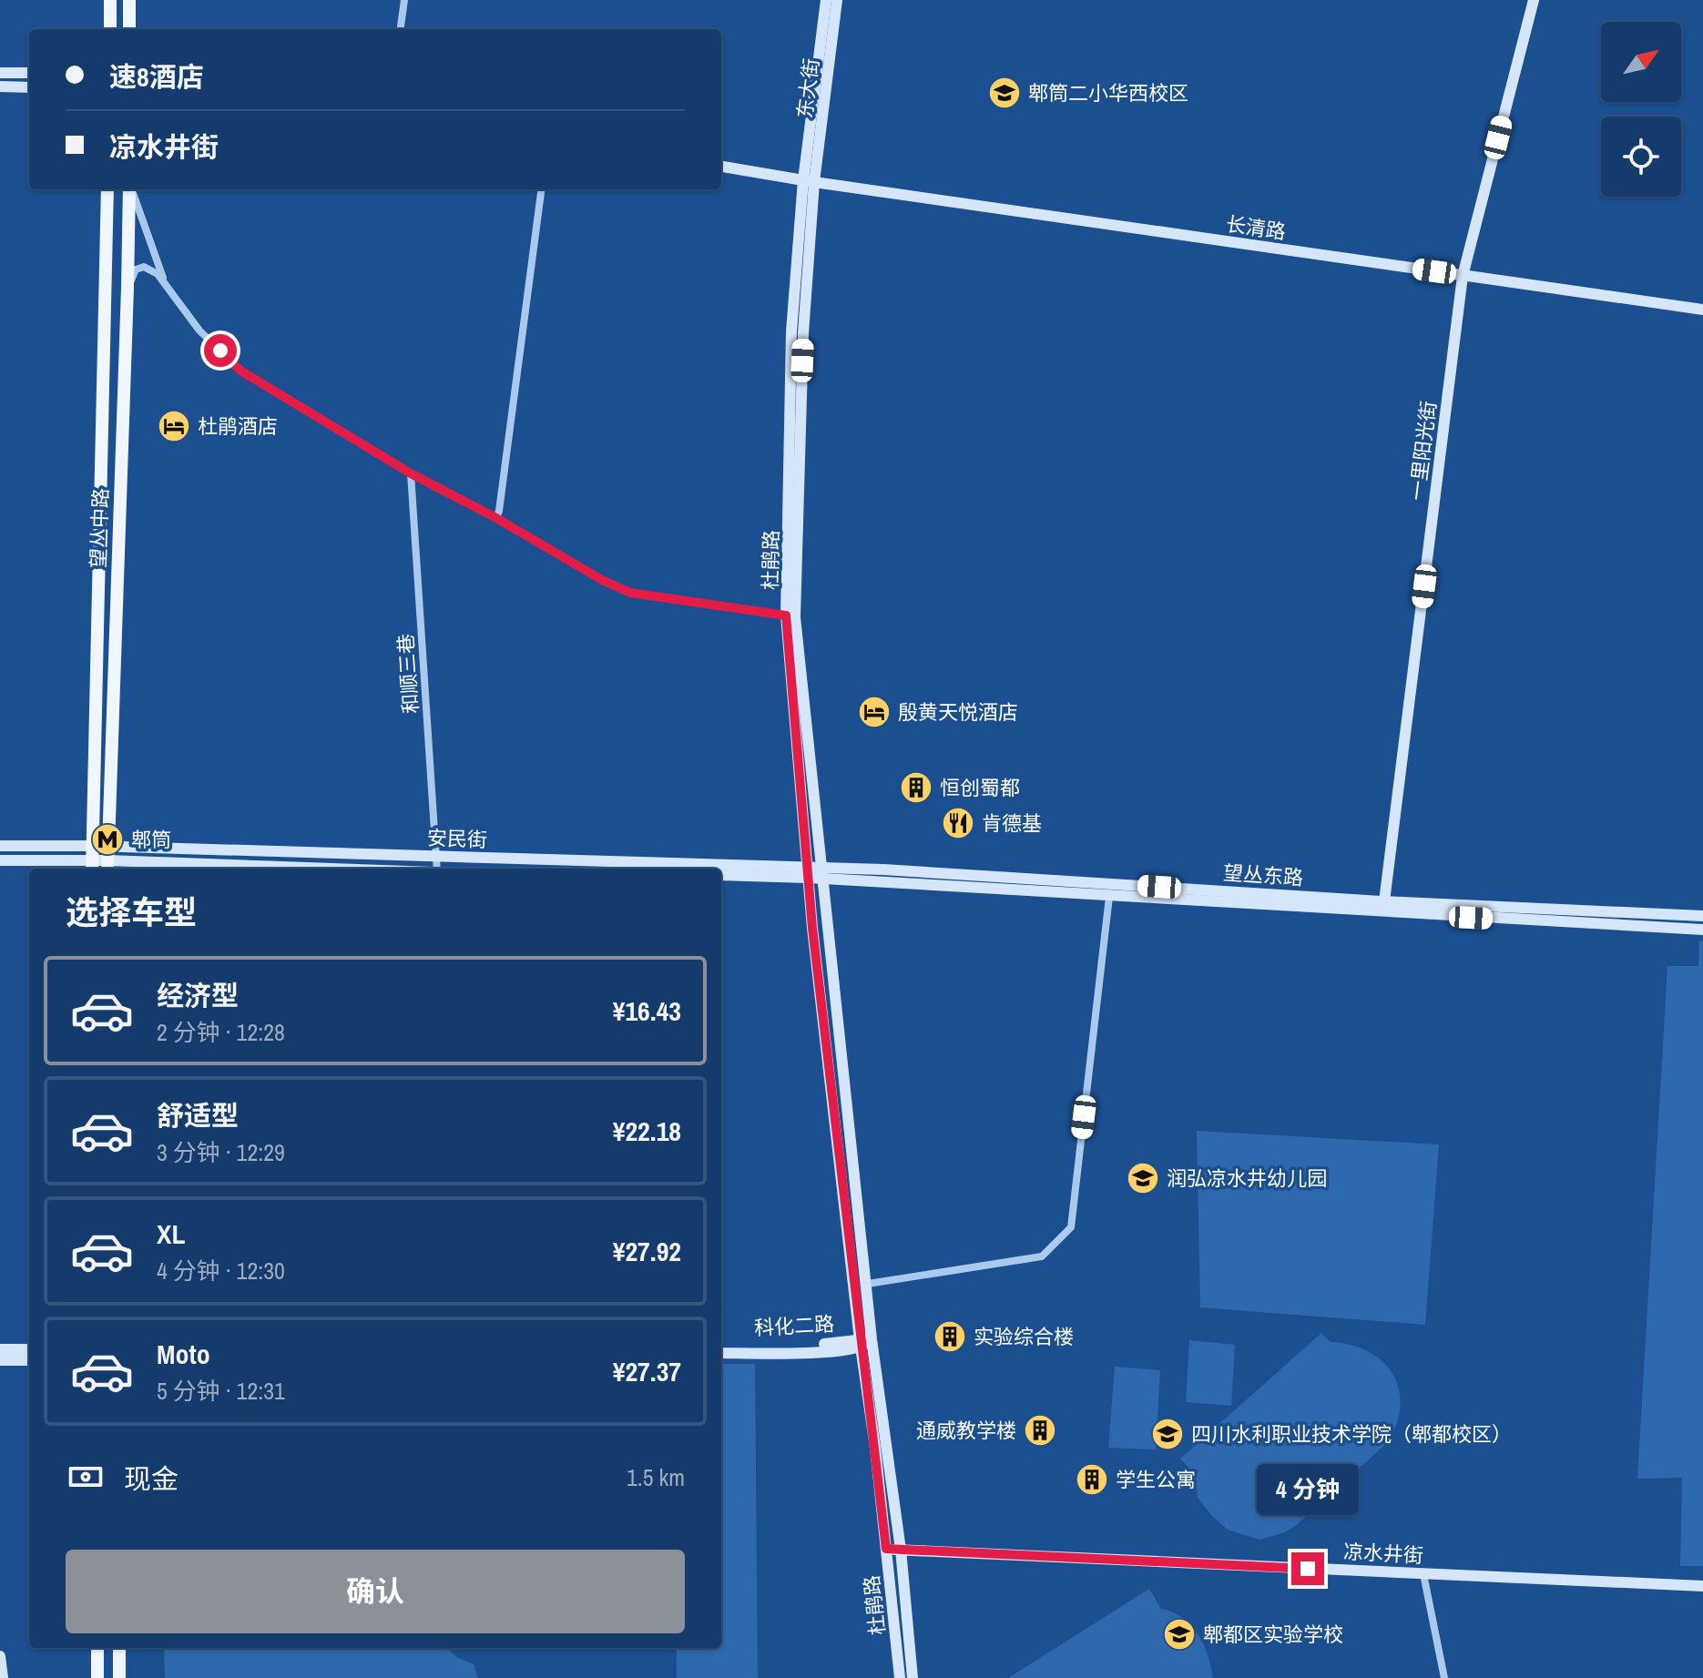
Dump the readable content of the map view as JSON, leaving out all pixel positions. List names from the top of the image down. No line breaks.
{"streets":{"main road":["东大街","长清路","一里阳光街","望丛中路","杜鹃路","安民街","望丛东路","科化二路","凉水井街"],"street":["和顺三巷"]},"crossings":[["东大街","长清路"],["东大街","杜鹃路"],["长清路","一里阳光街"],["长清路","杜鹃路"],["一里阳光街","望丛东路"],["望丛中路","安民街"],["杜鹃路","安民街"],["杜鹃路","望丛东路"],["杜鹃路","科化二路"],["杜鹃路","凉水井街"],["和顺三巷","安民街"],["安民街","望丛东路"]],"places":{"school or university":["郫筒二小华西校区","润弘凉水井幼儿园","四川水利职业技术学院（郫都校区）","郫都区实验学校"],"hotel":["杜鹃酒店","殷黄天悦酒店"],"building":["恒创蜀都","实验综合楼","通威教学楼","学生公寓"],"restaurant":["肯德基"],"metro station":["郫筒"]},"north":"top right","page":{"banner":["速8酒店","凉水井街"],"heading":"选择车型","list":[{"name":"经济型","note":"2 分钟 · 12:28","value":"¥16.43"},{"name":"舒适型","note":"3 分钟 · 12:29","value":"¥22.18"},{"name":"XL","note":"4 分钟 · 12:30","value":"¥27.92"},{"name":"Moto","note":"5 分钟 · 12:31","value":"¥27.37"}],"pay":["现金","1.5 km"],"bubble":"4 分钟","buttons":"确认"}}
